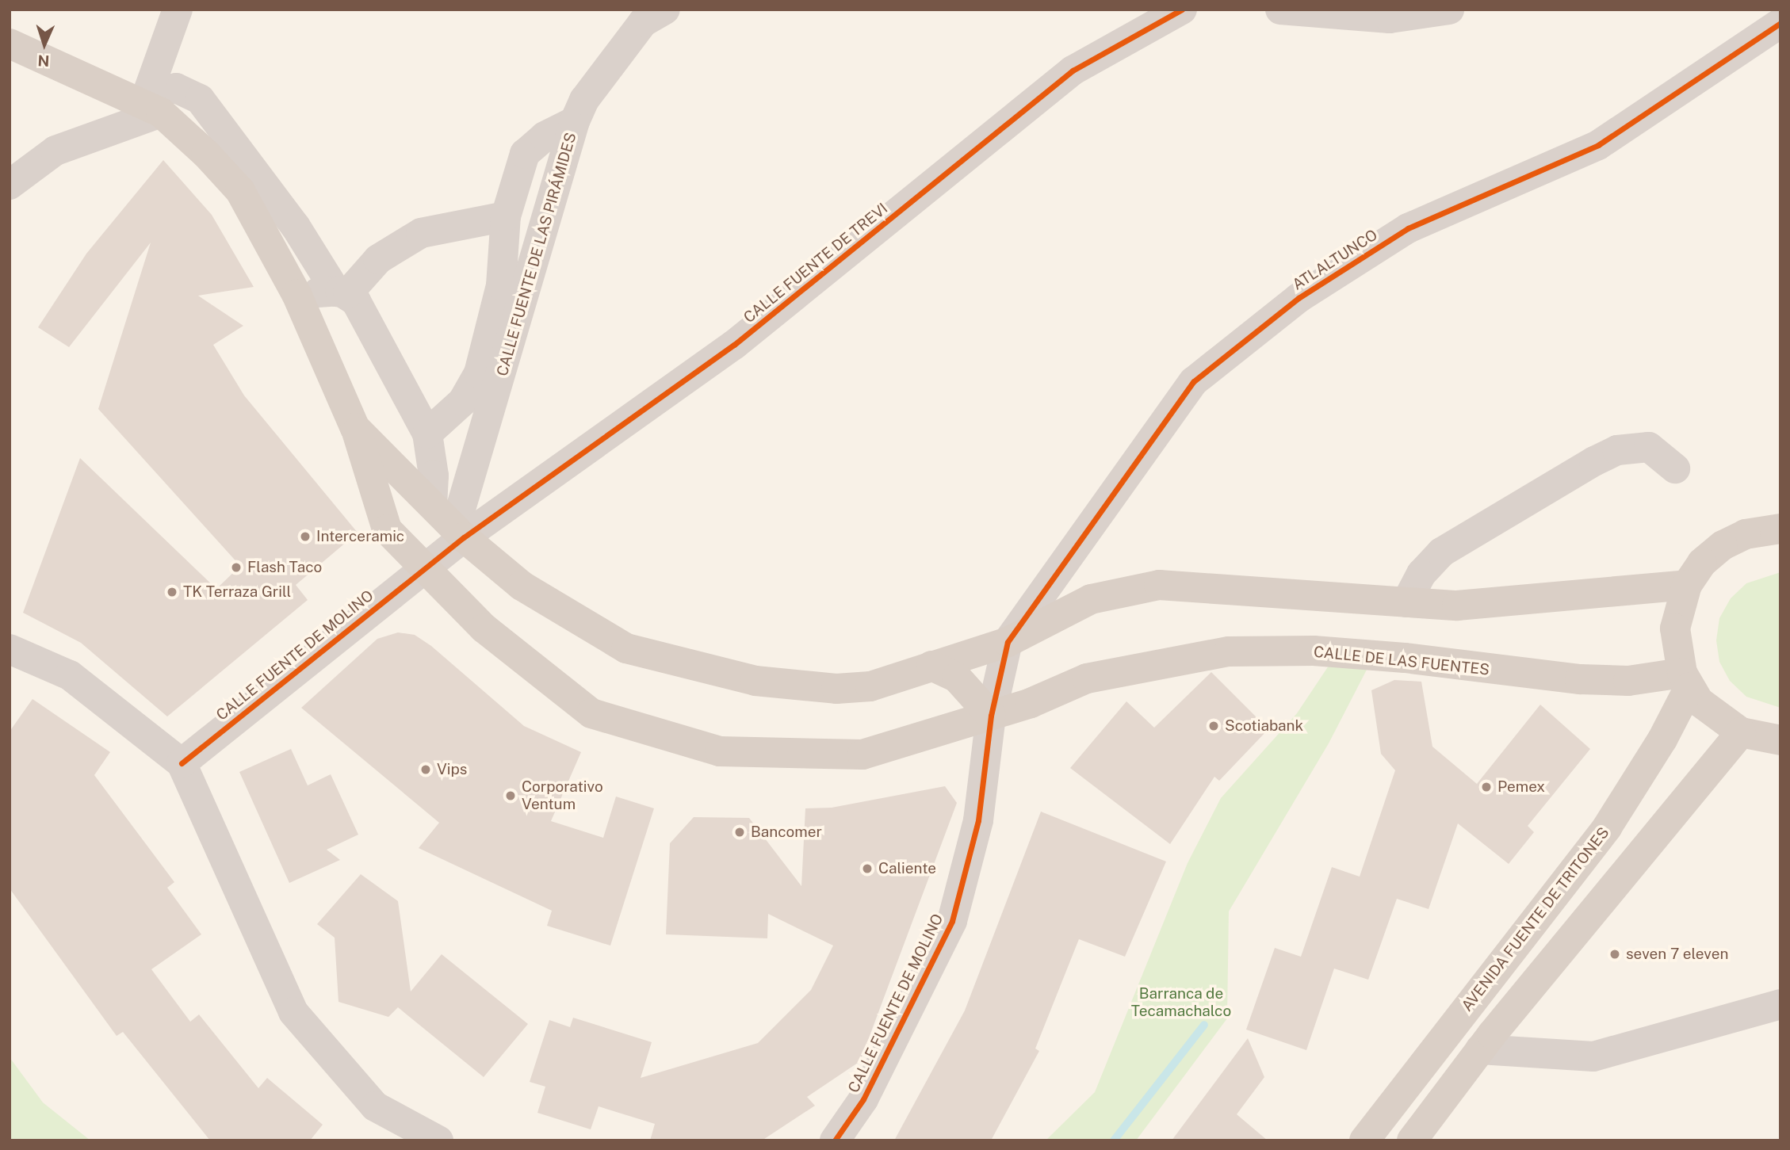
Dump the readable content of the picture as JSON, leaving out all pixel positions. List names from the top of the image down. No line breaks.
{"streets":{"main road":["CALLE DE LAS FUENTES","AVENIDA FUENTE DE TRITONES"],"street":["CALLE FUENTE DE LAS PIRÁMIDES","ATLALTUNCO","CALLE FUENTE DE TREVI","CALLE FUENTE DE MOLINO"]},"crossings":[["CALLE FUENTE DE LAS PIRÁMIDES","CALLE FUENTE DE TREVI"],["CALLE FUENTE DE LAS PIRÁMIDES","CALLE DE LAS FUENTES"],["ATLALTUNCO","CALLE FUENTE DE MOLINO"],["ATLALTUNCO","CALLE DE LAS FUENTES"],["CALLE FUENTE DE TREVI","CALLE FUENTE DE MOLINO"],["CALLE FUENTE DE TREVI","CALLE DE LAS FUENTES"],["CALLE FUENTE DE MOLINO","CALLE DE LAS FUENTES"],["CALLE DE LAS FUENTES","AVENIDA FUENTE DE TRITONES"]],"parks":["Barranca de Tecamachalco"],"places":["Interceramic","Flash Taco","TK Terraza Grill","Scotiabank","Vips","Pemex","Corporativo Ventum","Bancomer","Caliente","seven 7 eleven"],"north":"bottom"}
